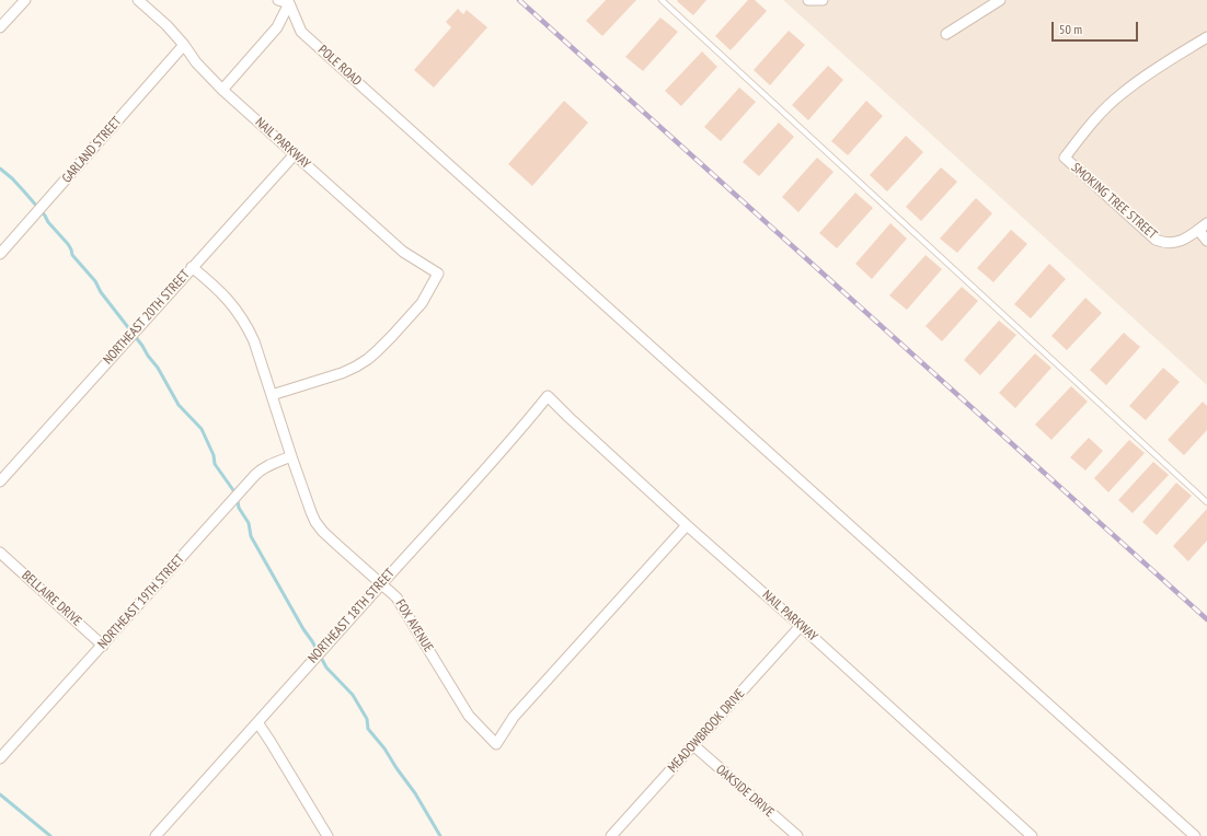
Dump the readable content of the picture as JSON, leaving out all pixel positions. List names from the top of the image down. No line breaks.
{"streets":{"street":["POLE ROAD","NAIL PARKWAY","GARLAND STREET","SMOKING TREE STREET","NORTHEAST 20TH STREET","BELLAIRE DRIVE","NORTHEAST 19TH STREET","NORTHEAST 18TH STREET","FOX AVENUE","MEADOWBROOK DRIVE","OAKSIDE DRIVE"]},"crossings":[["NAIL PARKWAY","GARLAND STREET"],["NAIL PARKWAY","NORTHEAST 20TH STREET"],["NAIL PARKWAY","NORTHEAST 18TH STREET"],["NAIL PARKWAY","FOX AVENUE"],["NAIL PARKWAY","MEADOWBROOK DRIVE"],["NORTHEAST 20TH STREET","FOX AVENUE"],["BELLAIRE DRIVE","NORTHEAST 19TH STREET"],["NORTHEAST 19TH STREET","FOX AVENUE"],["NORTHEAST 18TH STREET","FOX AVENUE"],["MEADOWBROOK DRIVE","OAKSIDE DRIVE"]],"scale_bar":"50 m"}
